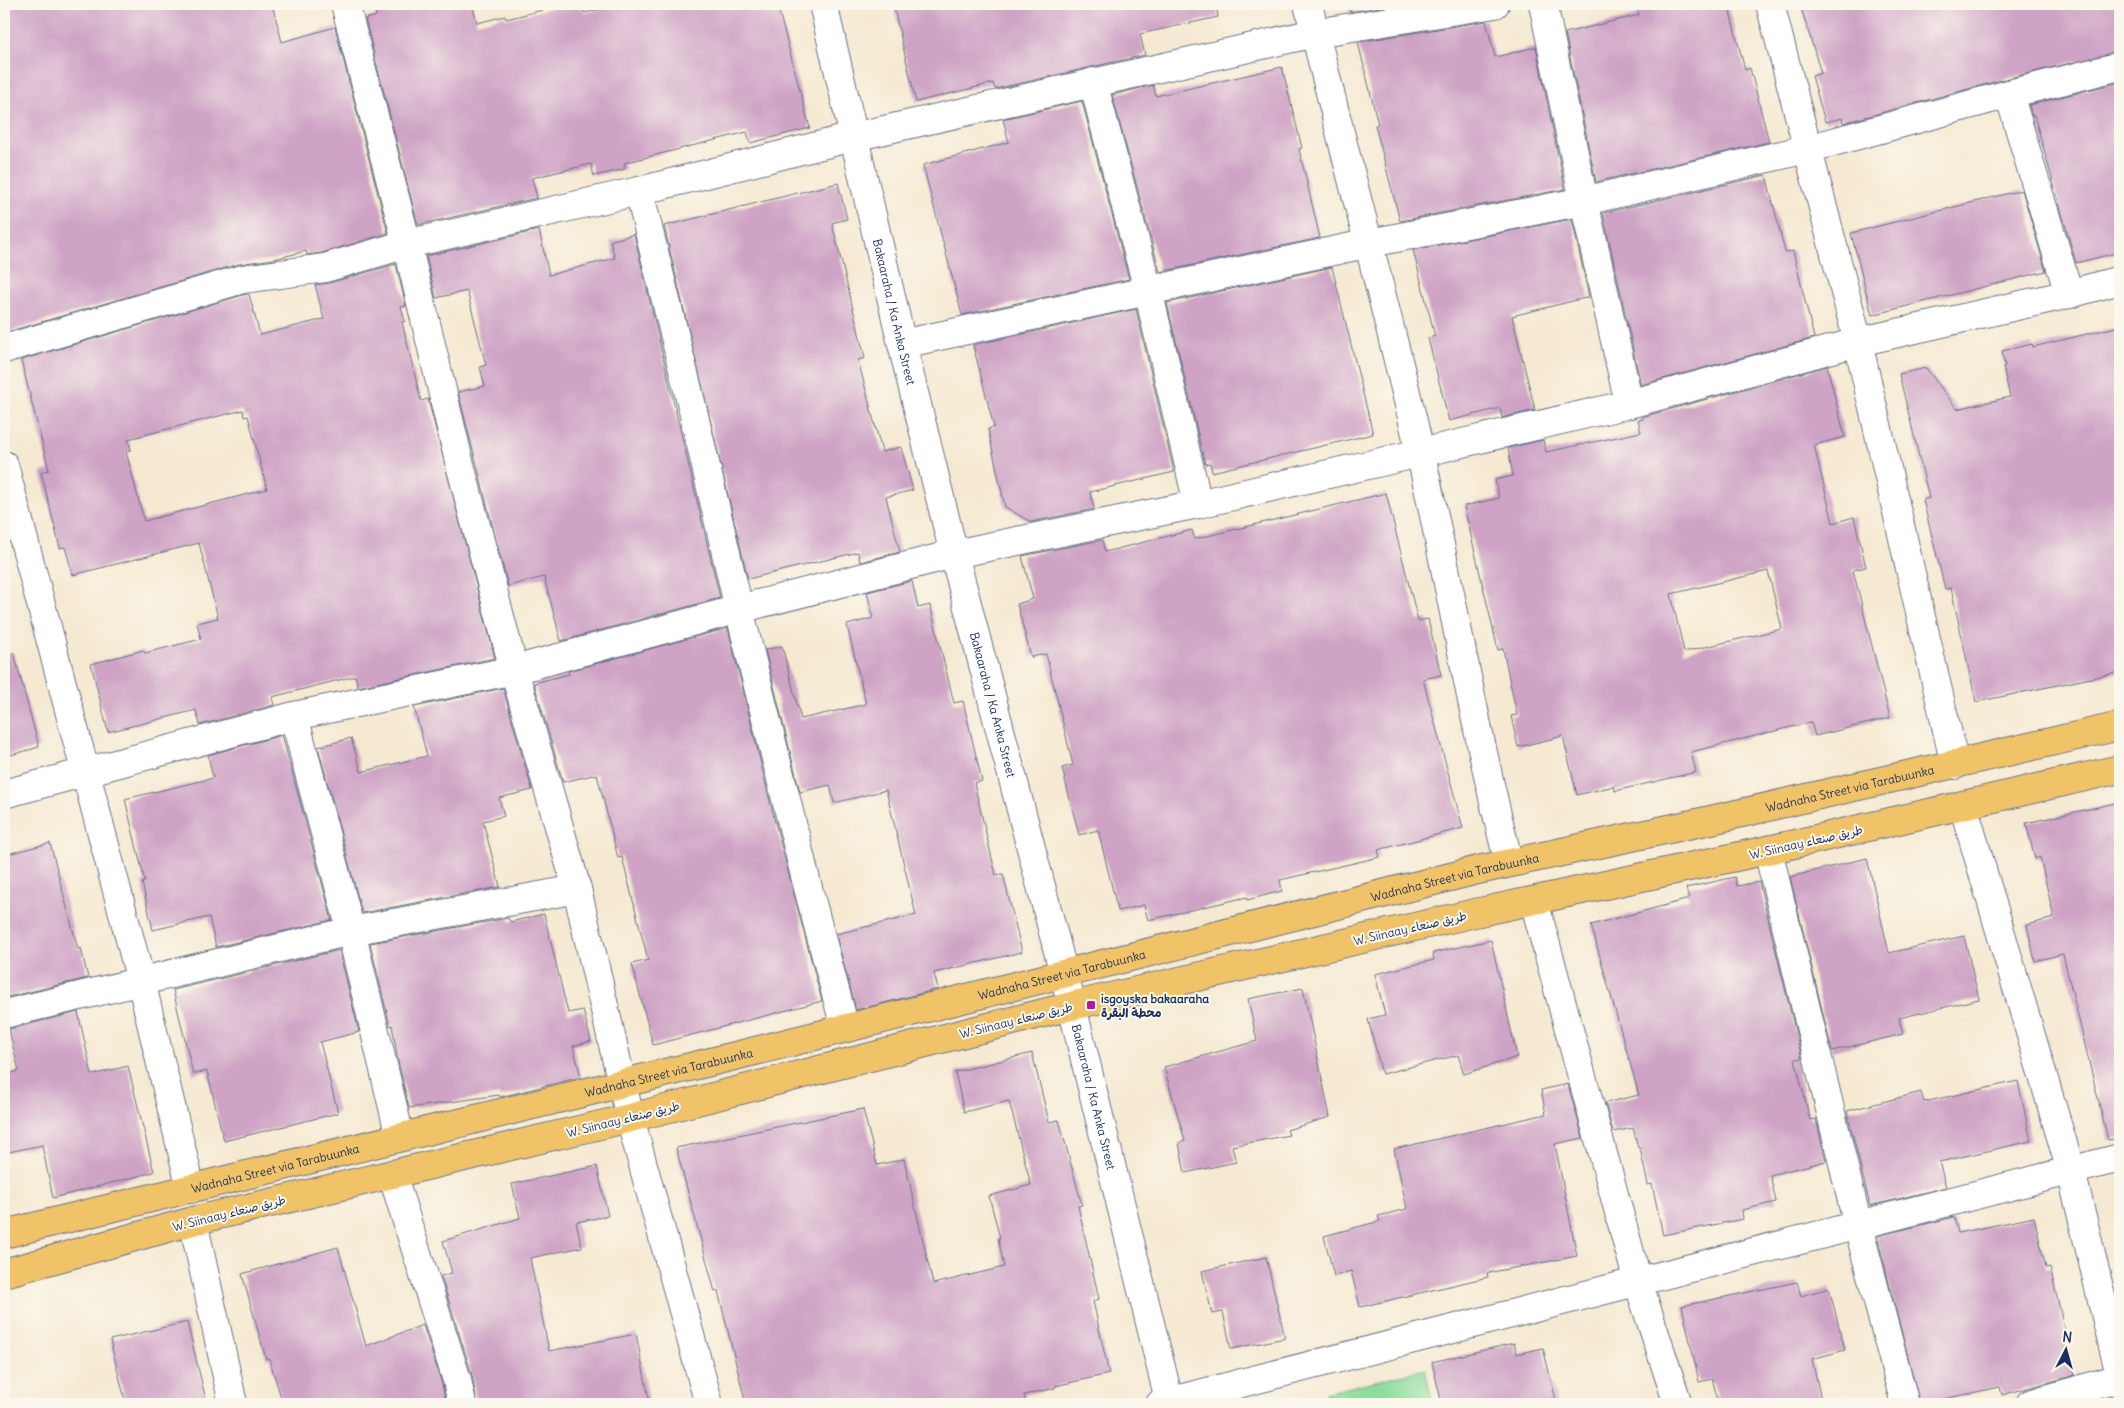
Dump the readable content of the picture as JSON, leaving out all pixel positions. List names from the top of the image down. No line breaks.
{"streets":{"main road":["Wadnaha Street via Tarabuunka","W. Siinaay طريق صنعاء"],"street":["Bakaaraha / Ka Anka Street"]},"crossings":[["Bakaaraha / Ka Anka Street","Wadnaha Street via Tarabuunka"],["Bakaaraha / Ka Anka Street","W. Siinaay طريق صنعاء"]],"places":{"transit":["isgoyska bakaaraha محطة البقرة"]},"north":"top"}
